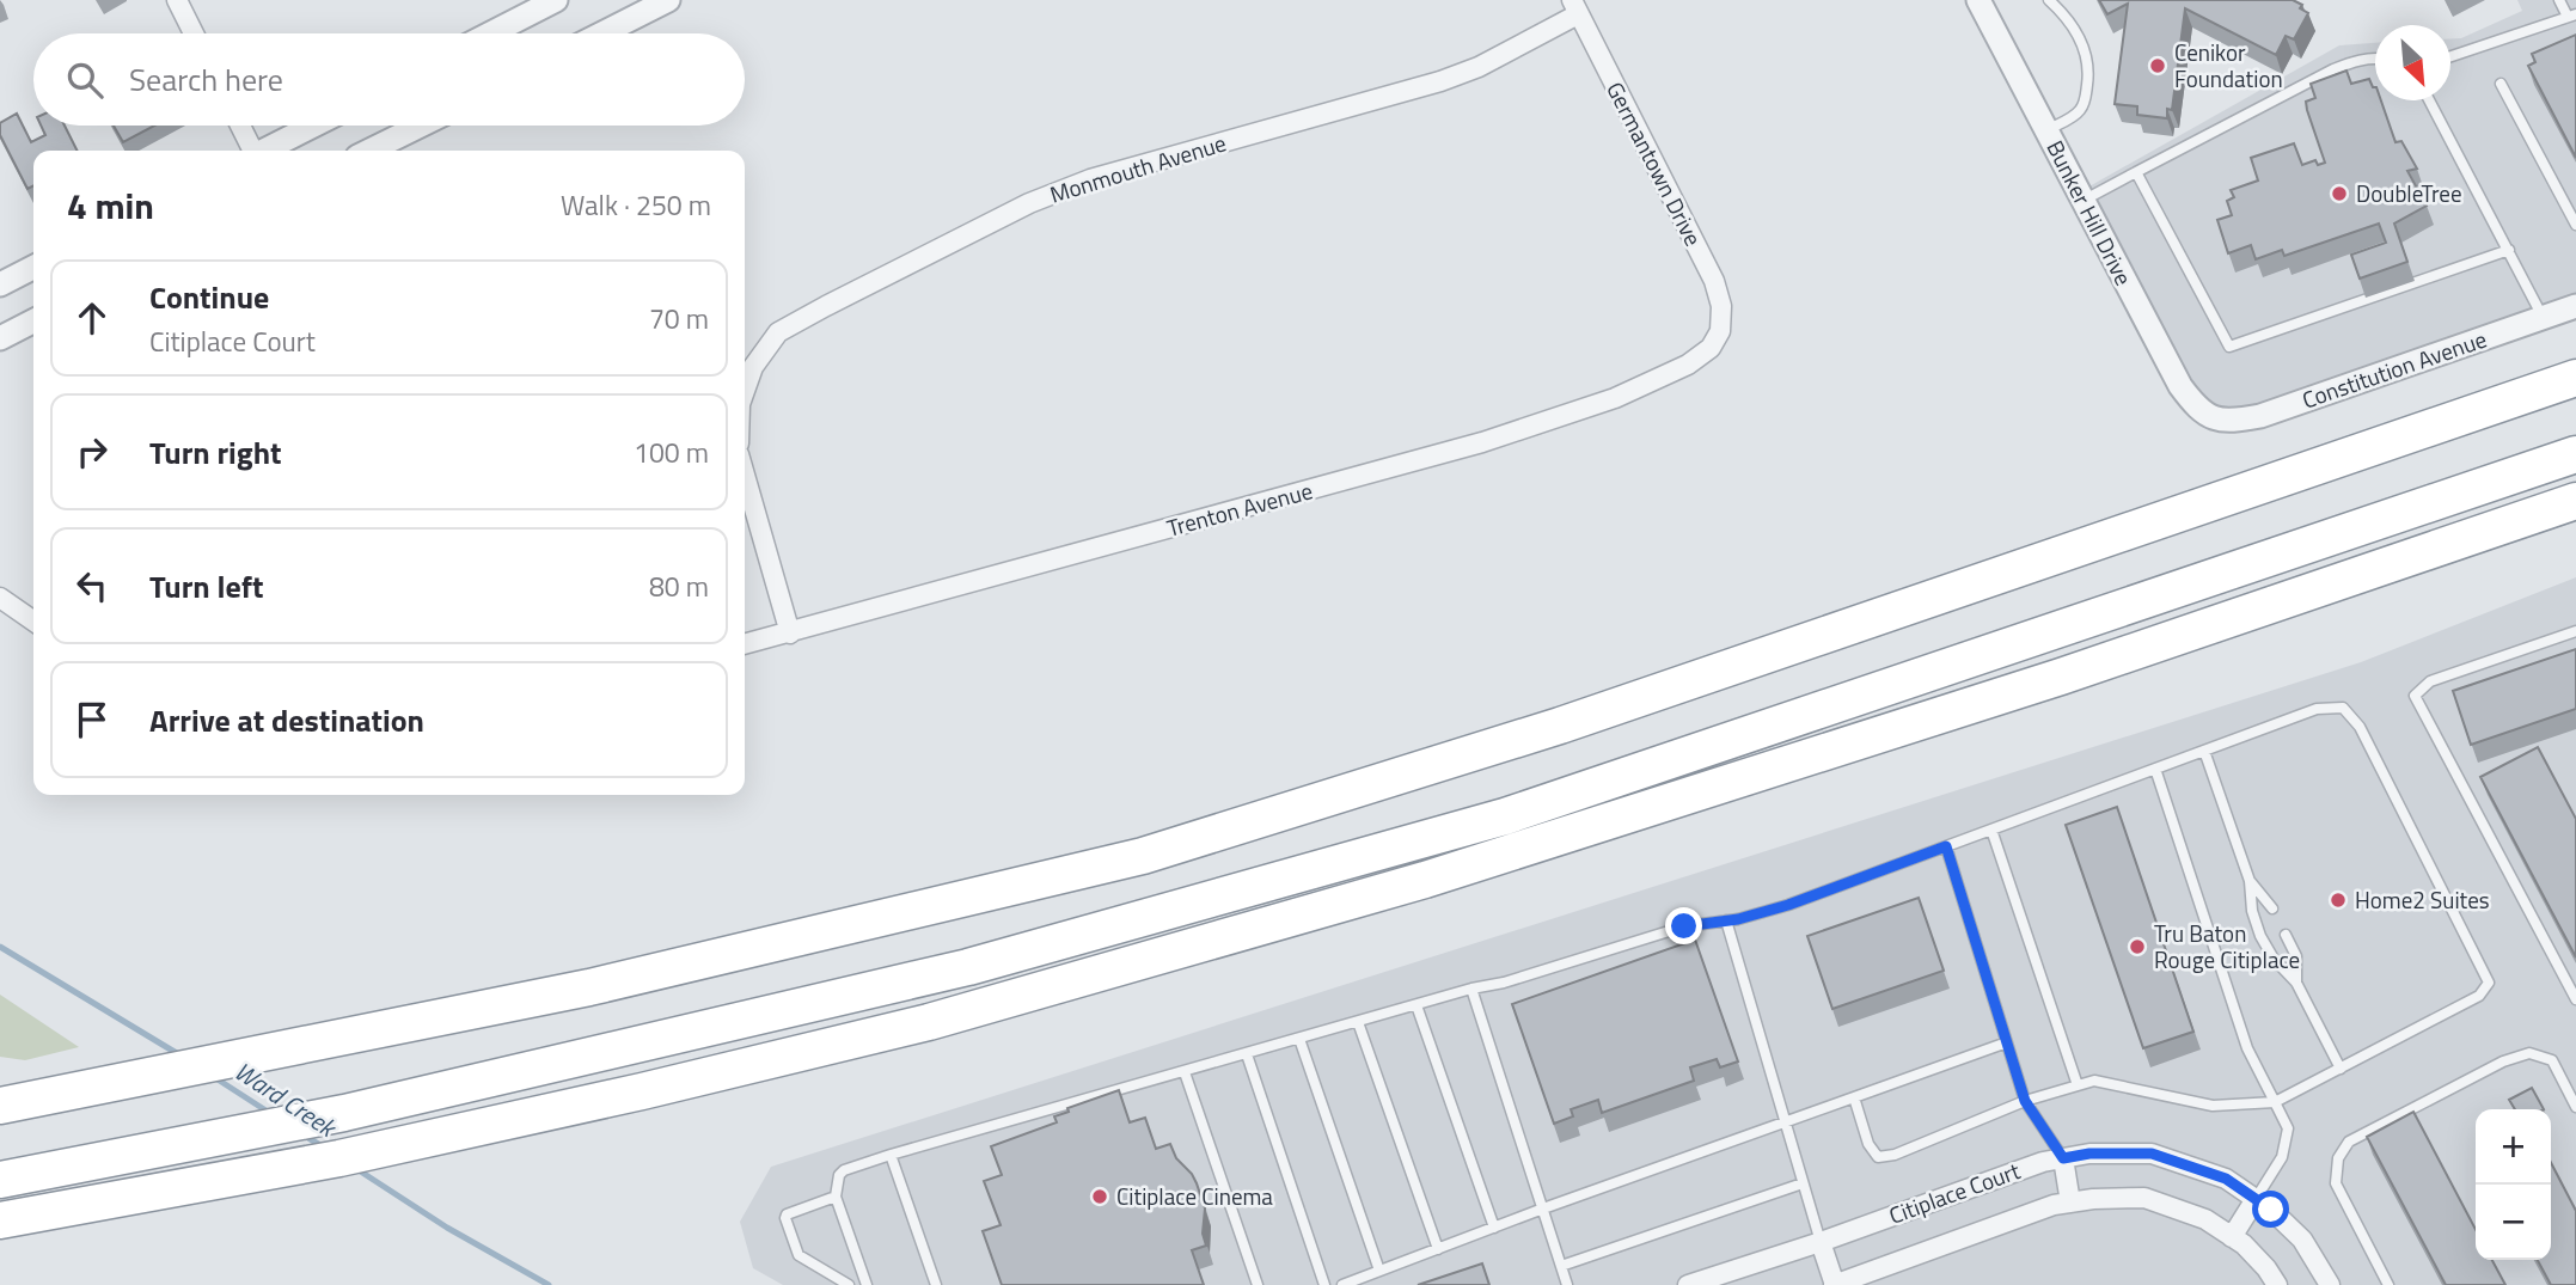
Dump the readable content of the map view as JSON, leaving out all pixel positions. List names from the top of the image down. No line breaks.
{"streets":{"street":["Germantown Drive","Monmouth Avenue","Bunker Hill Drive","Constitution Avenue","Trenton Avenue","Citiplace Court"]},"crossings":[["Germantown Drive","Monmouth Avenue"],["Germantown Drive","Trenton Avenue"],["Bunker Hill Drive","Constitution Avenue"]],"water":["Ward Creek"],"places":["Cenikor Foundation","DoubleTree","Home2 Suites","Tru Baton Rouge Citiplace","Citiplace Cinema"],"north":"bottom right","page":{"search":"Search here","heading":["4 min","Walk · 250 m"],"list":[["Continue","Citiplace Court","70 m"],["Turn right","100 m"],["Turn left","80 m"],"Arrive at destination"],"map_buttons":["+","−"]}}
